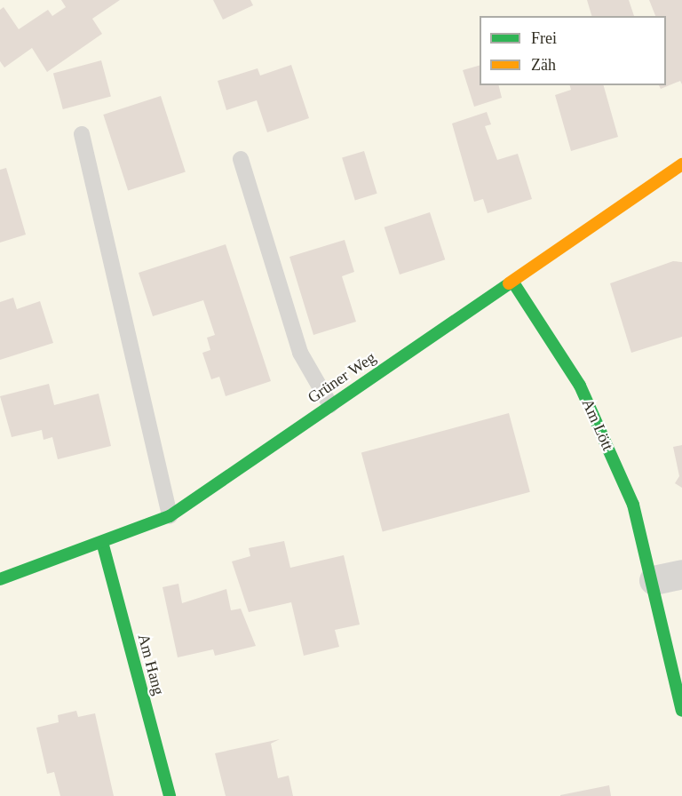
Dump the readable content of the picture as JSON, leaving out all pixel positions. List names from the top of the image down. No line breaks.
{"streets":{"street":["Grüner Weg","Am Lött","Am Hang"]},"crossings":[["Grüner Weg","Am Lött"],["Grüner Weg","Am Hang"]],"legend":["Frei","Zäh"]}
